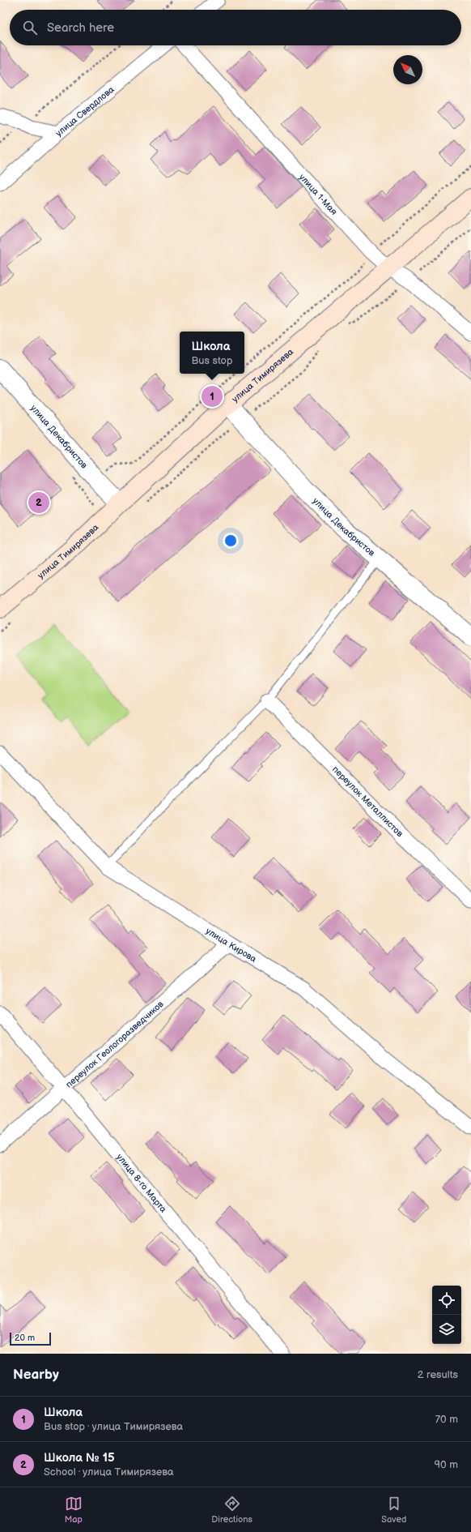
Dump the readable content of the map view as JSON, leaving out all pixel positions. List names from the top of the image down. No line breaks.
{"streets":{"main road":["улица Тимирязева"],"street":["улица Свердлова","улица 1-Мая","улица Декабристов","переулок Металлистов","улица Кирова","переулок Геологоразведчиков","улица 8-го Марта"]},"crossings":[["улица 1-Мая","улица Тимирязева"],["улица Тимирязева","улица Декабристов"],["улица Кирова","переулок Геологоразведчиков"],["переулок Геологоразведчиков","улица 8-го Марта"]],"scale_bar":"20 m","north":"top left","page":{"search":"Search here","popup":["Школа","Bus stop"],"pins":["1","2"],"scale":"20 m","heading":["Nearby","2 results"],"list":[{"mark":"1","name":"Школа","note":"Bus stop · улица Тимирязева","value":"70 m"},{"mark":"2","name":"Школа № 15","note":"School · улица Тимирязева","value":"90 m"}],"nav":["Map","Directions","Saved"]}}
